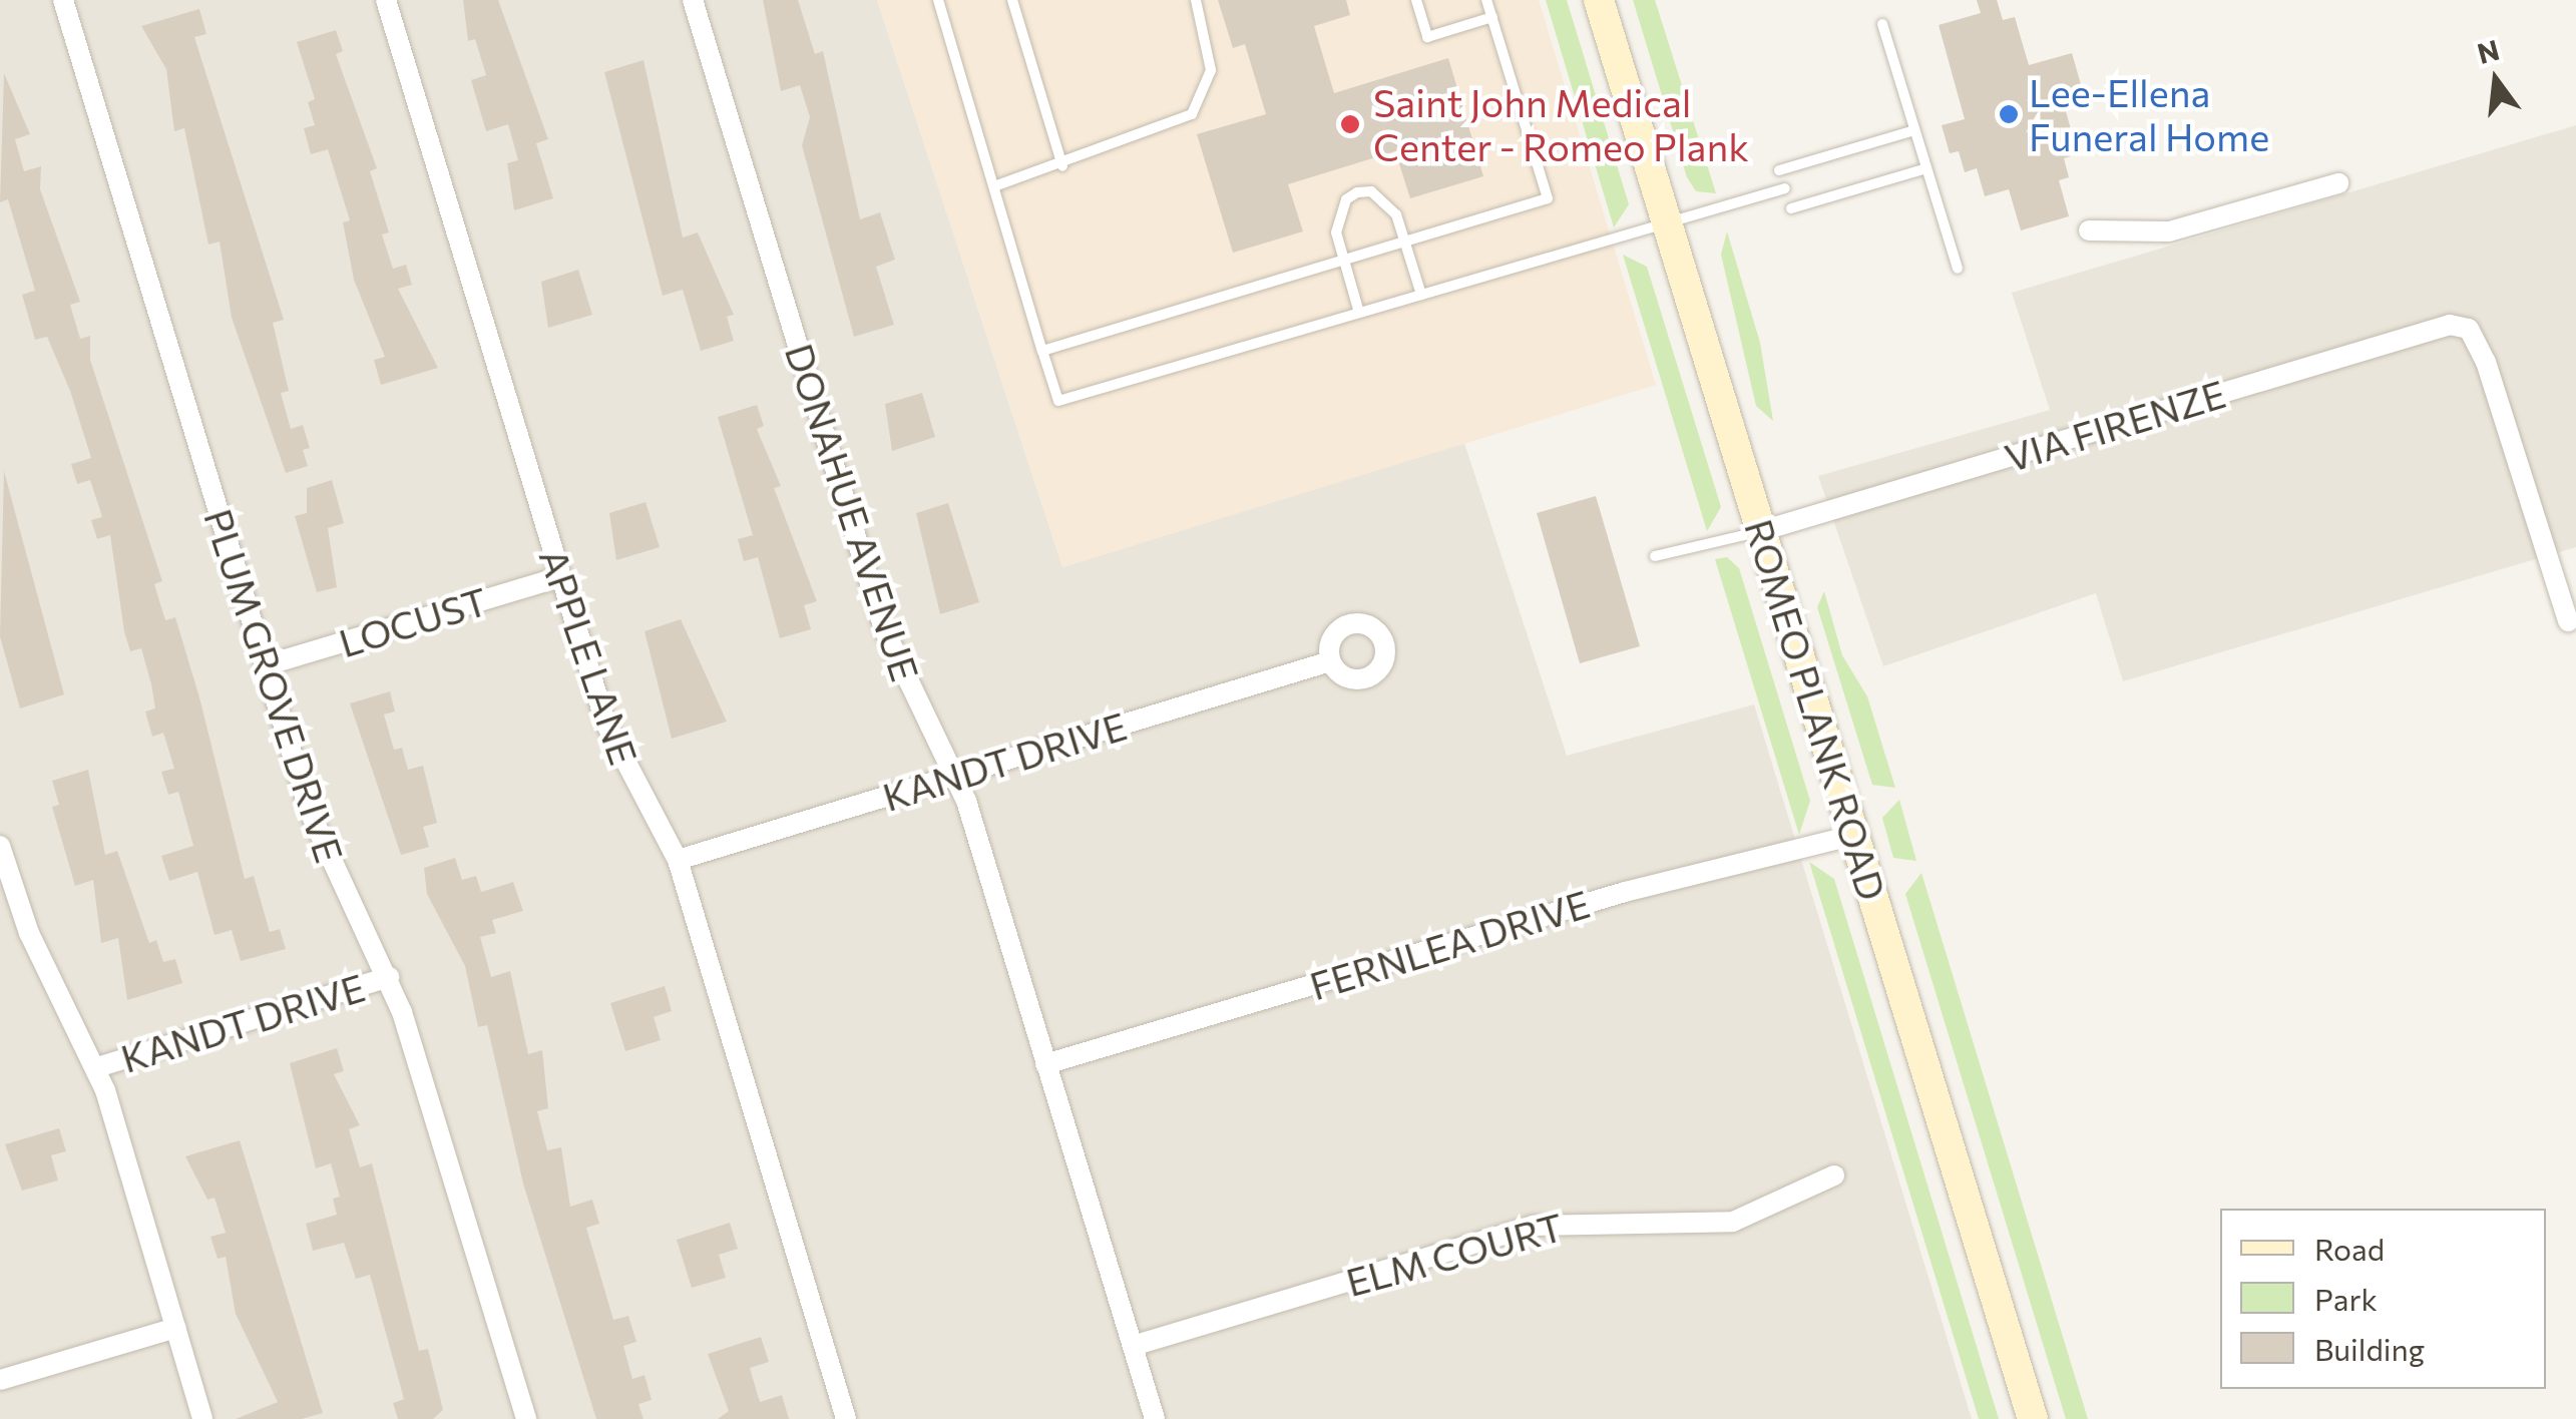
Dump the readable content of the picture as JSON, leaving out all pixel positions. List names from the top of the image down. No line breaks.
{"streets":{"main road":["ROMEO PLANK ROAD"],"street":["VIA FIRENZE","DONAHUE AVENUE","LOCUST","APPLE LANE","PLUM GROVE DRIVE","KANDT DRIVE","FERNLEA DRIVE","ELM COURT"]},"crossings":[["VIA FIRENZE","ROMEO PLANK ROAD"],["DONAHUE AVENUE","KANDT DRIVE"],["DONAHUE AVENUE","FERNLEA DRIVE"],["DONAHUE AVENUE","ELM COURT"],["LOCUST","APPLE LANE"],["LOCUST","PLUM GROVE DRIVE"],["APPLE LANE","KANDT DRIVE"],["PLUM GROVE DRIVE","KANDT DRIVE"],["ROMEO PLANK ROAD","FERNLEA DRIVE"]],"places":["Lee-Ellena Funeral Home","Saint John Medical Center - Romeo Plank"],"legend":["Road","Park","Building"],"north":"top"}
